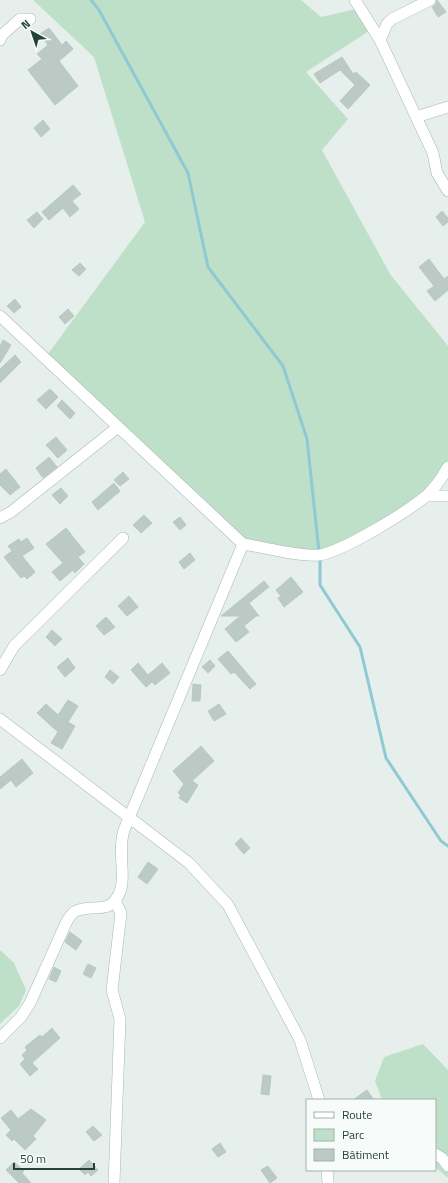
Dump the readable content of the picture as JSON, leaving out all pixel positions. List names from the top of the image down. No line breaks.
{"legend":["Route","Parc","Bâtiment"],"scale_bar":"50 m","north":"top left"}
